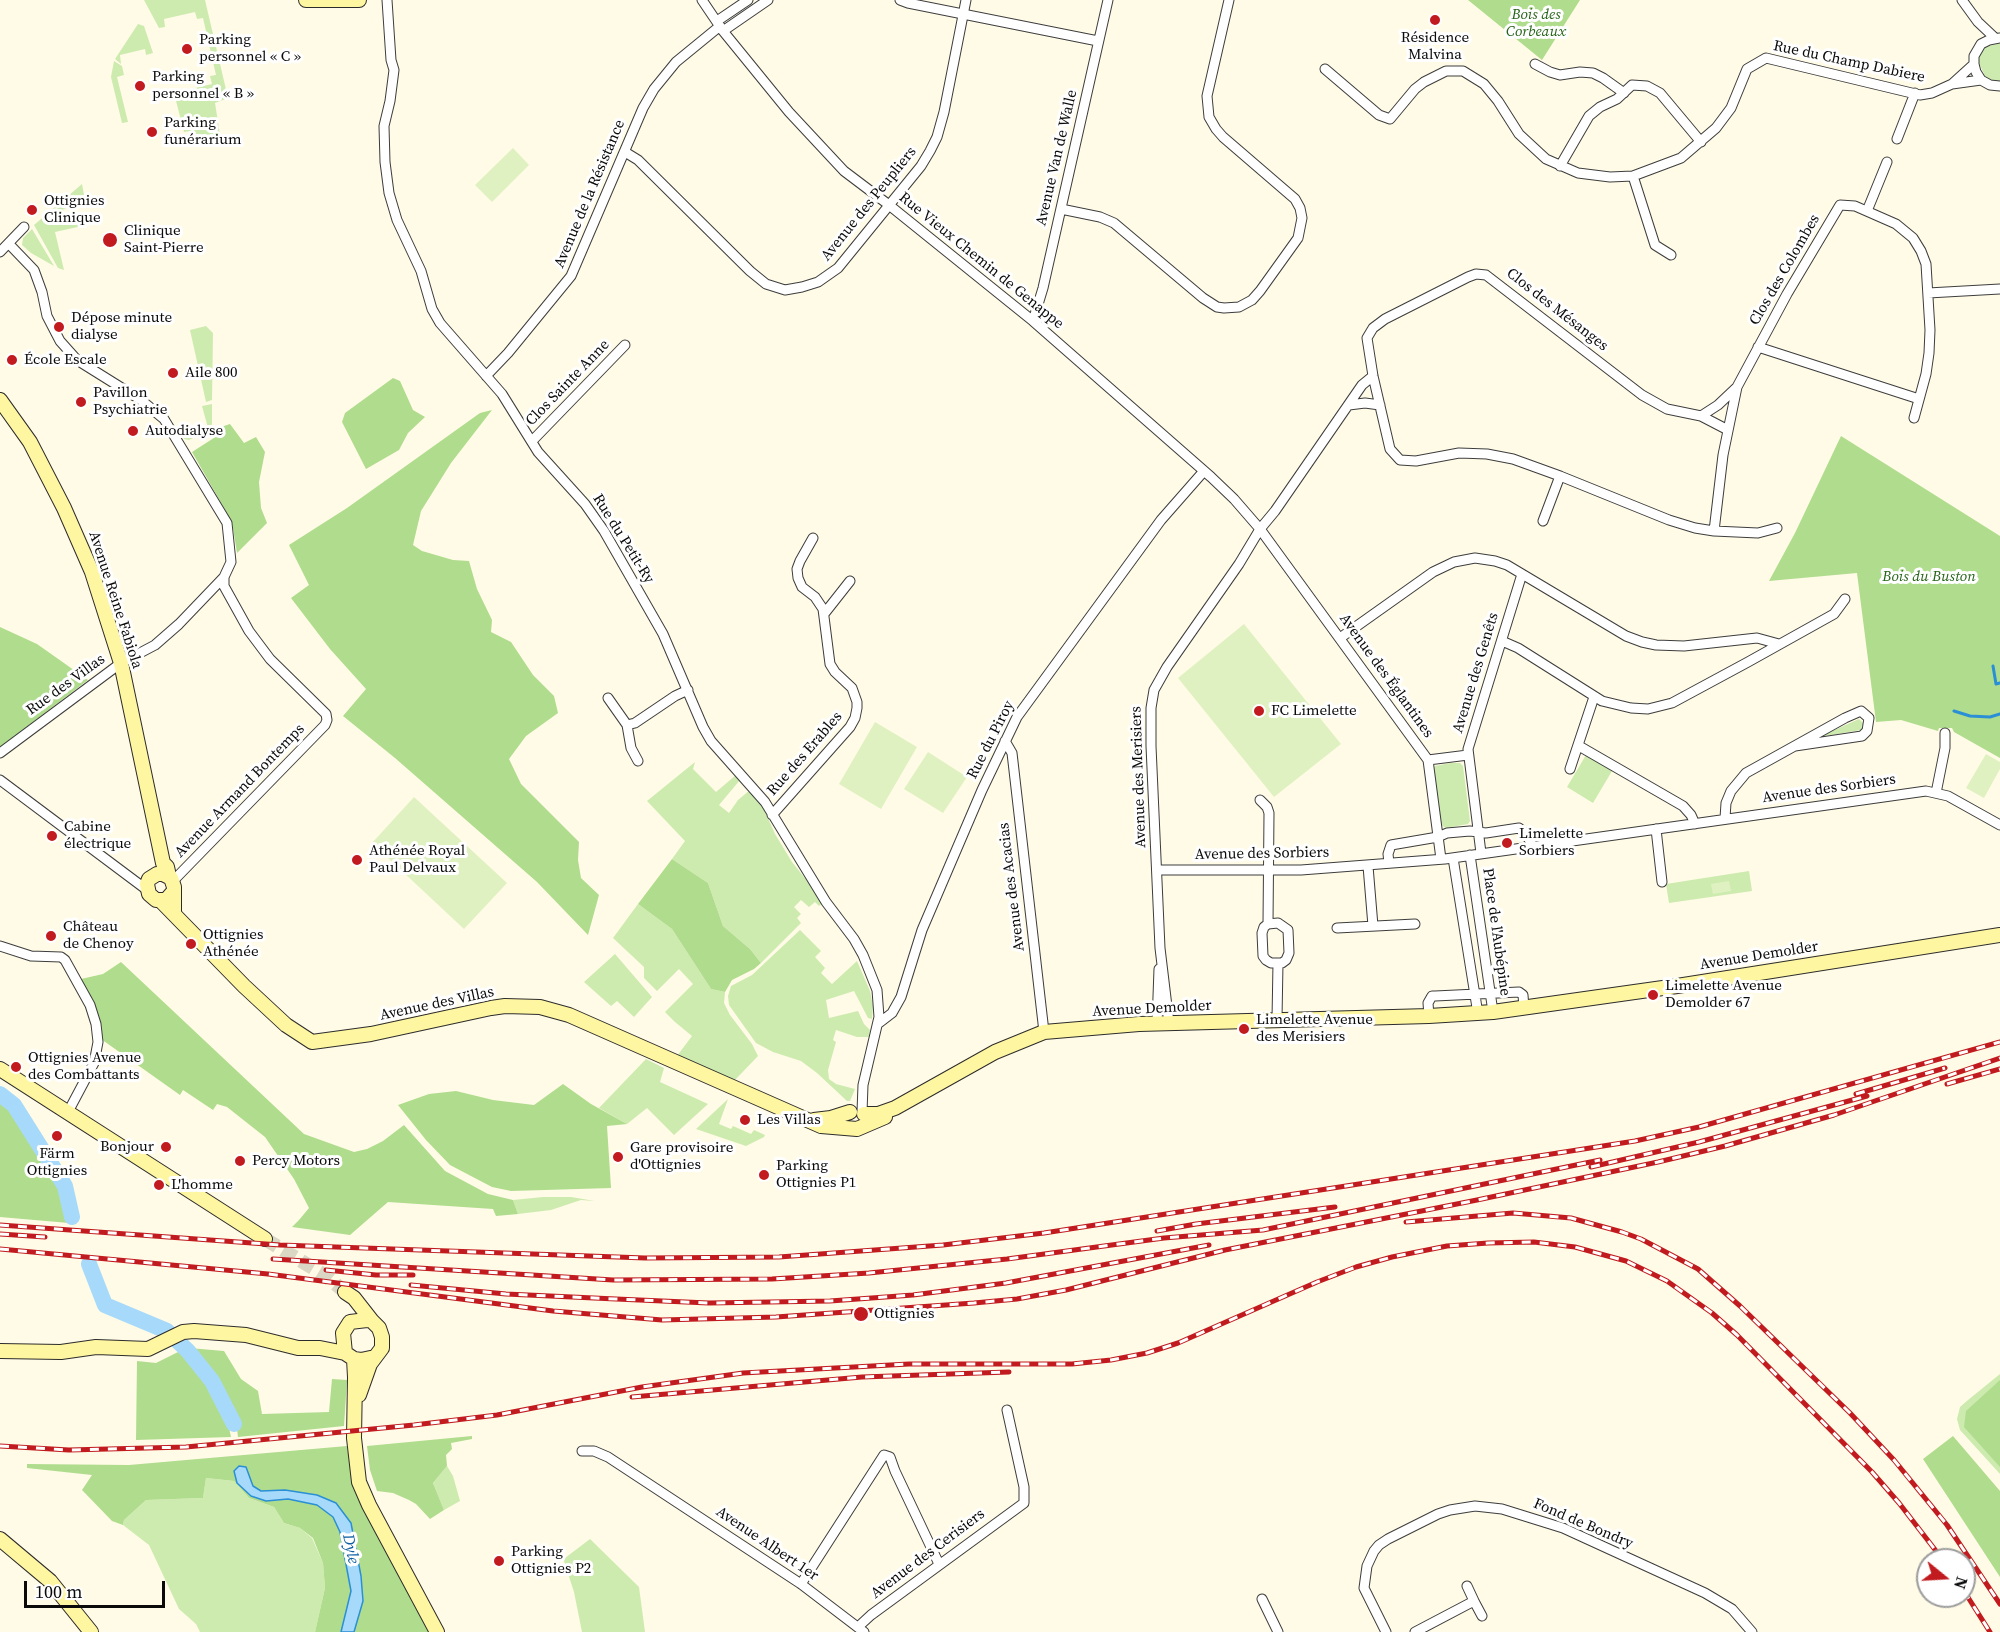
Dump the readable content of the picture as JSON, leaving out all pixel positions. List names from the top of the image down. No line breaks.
{"streets":{"street":["Rue du Champ Dabiere","Avenue Van de Walle","Avenue de la Résistance","Avenue des Peupliers","Rue Vieux Chemin de Genappe","Clos des Colombes","Clos des Mésanges","Clos Sainte Anne","Rue du Petit-Ry","Avenue Reine Fabiola","Avenue des Genêts","Avenue des Églantines","Rue des Villas","Rue du Piroy","Rue des Erables","Avenue des Merisiers","Avenue des Sorbiers","Avenue Armand Bontemps","Avenue des Acacias","Place de l'Aubépine","Avenue Demolder","Avenue des Villas","Fond de Bondry","Avenue Albert 1er","Avenue des Cerisiers"]},"crossings":[["Avenue Van de Walle","Rue Vieux Chemin de Genappe"],["Avenue de la Résistance","Avenue des Peupliers"],["Avenue de la Résistance","Rue Vieux Chemin de Genappe"],["Avenue de la Résistance","Rue du Petit-Ry"],["Avenue des Peupliers","Rue Vieux Chemin de Genappe"],["Rue Vieux Chemin de Genappe","Avenue des Églantines"],["Rue Vieux Chemin de Genappe","Rue du Piroy"],["Rue Vieux Chemin de Genappe","Avenue des Merisiers"],["Clos Sainte Anne","Rue du Petit-Ry"],["Rue du Petit-Ry","Rue du Piroy"],["Rue du Petit-Ry","Rue des Erables"],["Rue du Petit-Ry","Avenue Demolder"],["Rue du Petit-Ry","Avenue des Villas"],["Avenue Reine Fabiola","Rue des Villas"],["Avenue Reine Fabiola","Avenue Armand Bontemps"],["Avenue Reine Fabiola","Avenue des Villas"],["Avenue des Genêts","Avenue des Sorbiers"],["Avenue des Églantines","Avenue des Merisiers"],["Avenue des Églantines","Avenue des Sorbiers"],["Rue des Villas","Avenue Armand Bontemps"],["Rue du Piroy","Avenue des Acacias"],["Avenue des Merisiers","Avenue des Sorbiers"],["Avenue des Merisiers","Avenue Demolder"],["Avenue des Sorbiers","Place de l'Aubépine"],["Avenue Armand Bontemps","Avenue des Villas"],["Avenue des Acacias","Avenue Demolder"],["Place de l'Aubépine","Avenue Demolder"],["Avenue Demolder","Avenue des Villas"],["Avenue Albert 1er","Avenue des Cerisiers"]],"water":["Dyle"],"parks":["Bois des Corbeaux","Bois du Buston"],"places":["Résidence Malvina","Parking personnel « C »","Parking personnel « B »","Parking funérarium","Ottignies Clinique","Clinique Saint-Pierre","Dépose minute dialyse","École Escale","Aile 800","Pavillon Psychiatrie","Autodialyse","FC Limelette","Cabine électrique","Limelette Sorbiers","Athénée Royal Paul Delvaux","Château de Chenoy","Ottignies Athénée","Limelette Avenue Demolder 67","Limelette Avenue des Merisiers","Ottignies Avenue des Combattants","Les Villas","Färm Ottignies","Bonjour","Gare provisoire d'Ottignies","Percy Motors","Parking Ottignies P1","L'homme","Ottignies","Parking Ottignies P2"],"scale_bar":"100 m","north":"right"}
